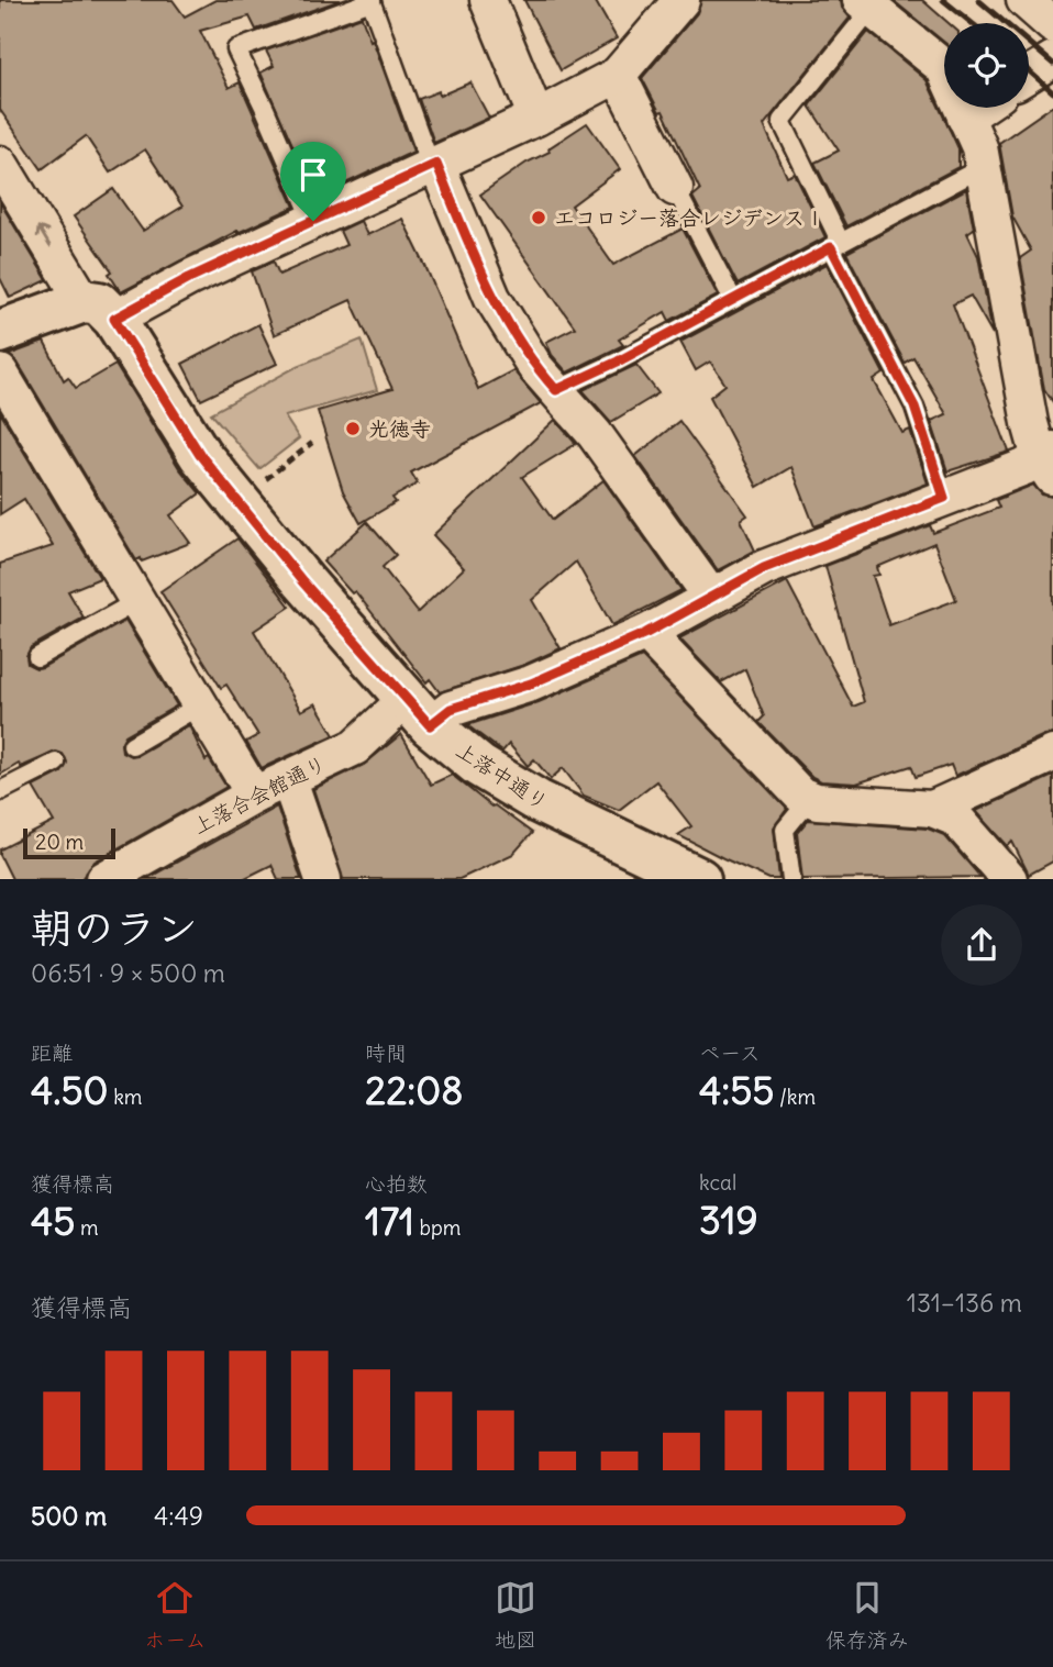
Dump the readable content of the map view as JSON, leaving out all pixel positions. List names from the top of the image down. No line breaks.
{"streets":{"street":["上落中通り","上落合会館通り"]},"crossings":[["上落中通り","上落合会館通り"]],"places":["エコロジー落合レジデンスⅠ","光徳寺"],"scale_bar":"20 m","page":{"scale":"20 m","heading":["朝のラン","06:51 · 9 × 500 m"],"stats":[["距離","4.50 km"],["時間","22:08"],["ペース","4:55 /km"],["獲得標高","45 m"],["心拍数","171 bpm"],["kcal","319"]],"chart":["獲得標高","131–136 m"],"list":[{"name":"500 m","note":"4:49"}],"tabs":["ホーム","地図","保存済み"]}}
